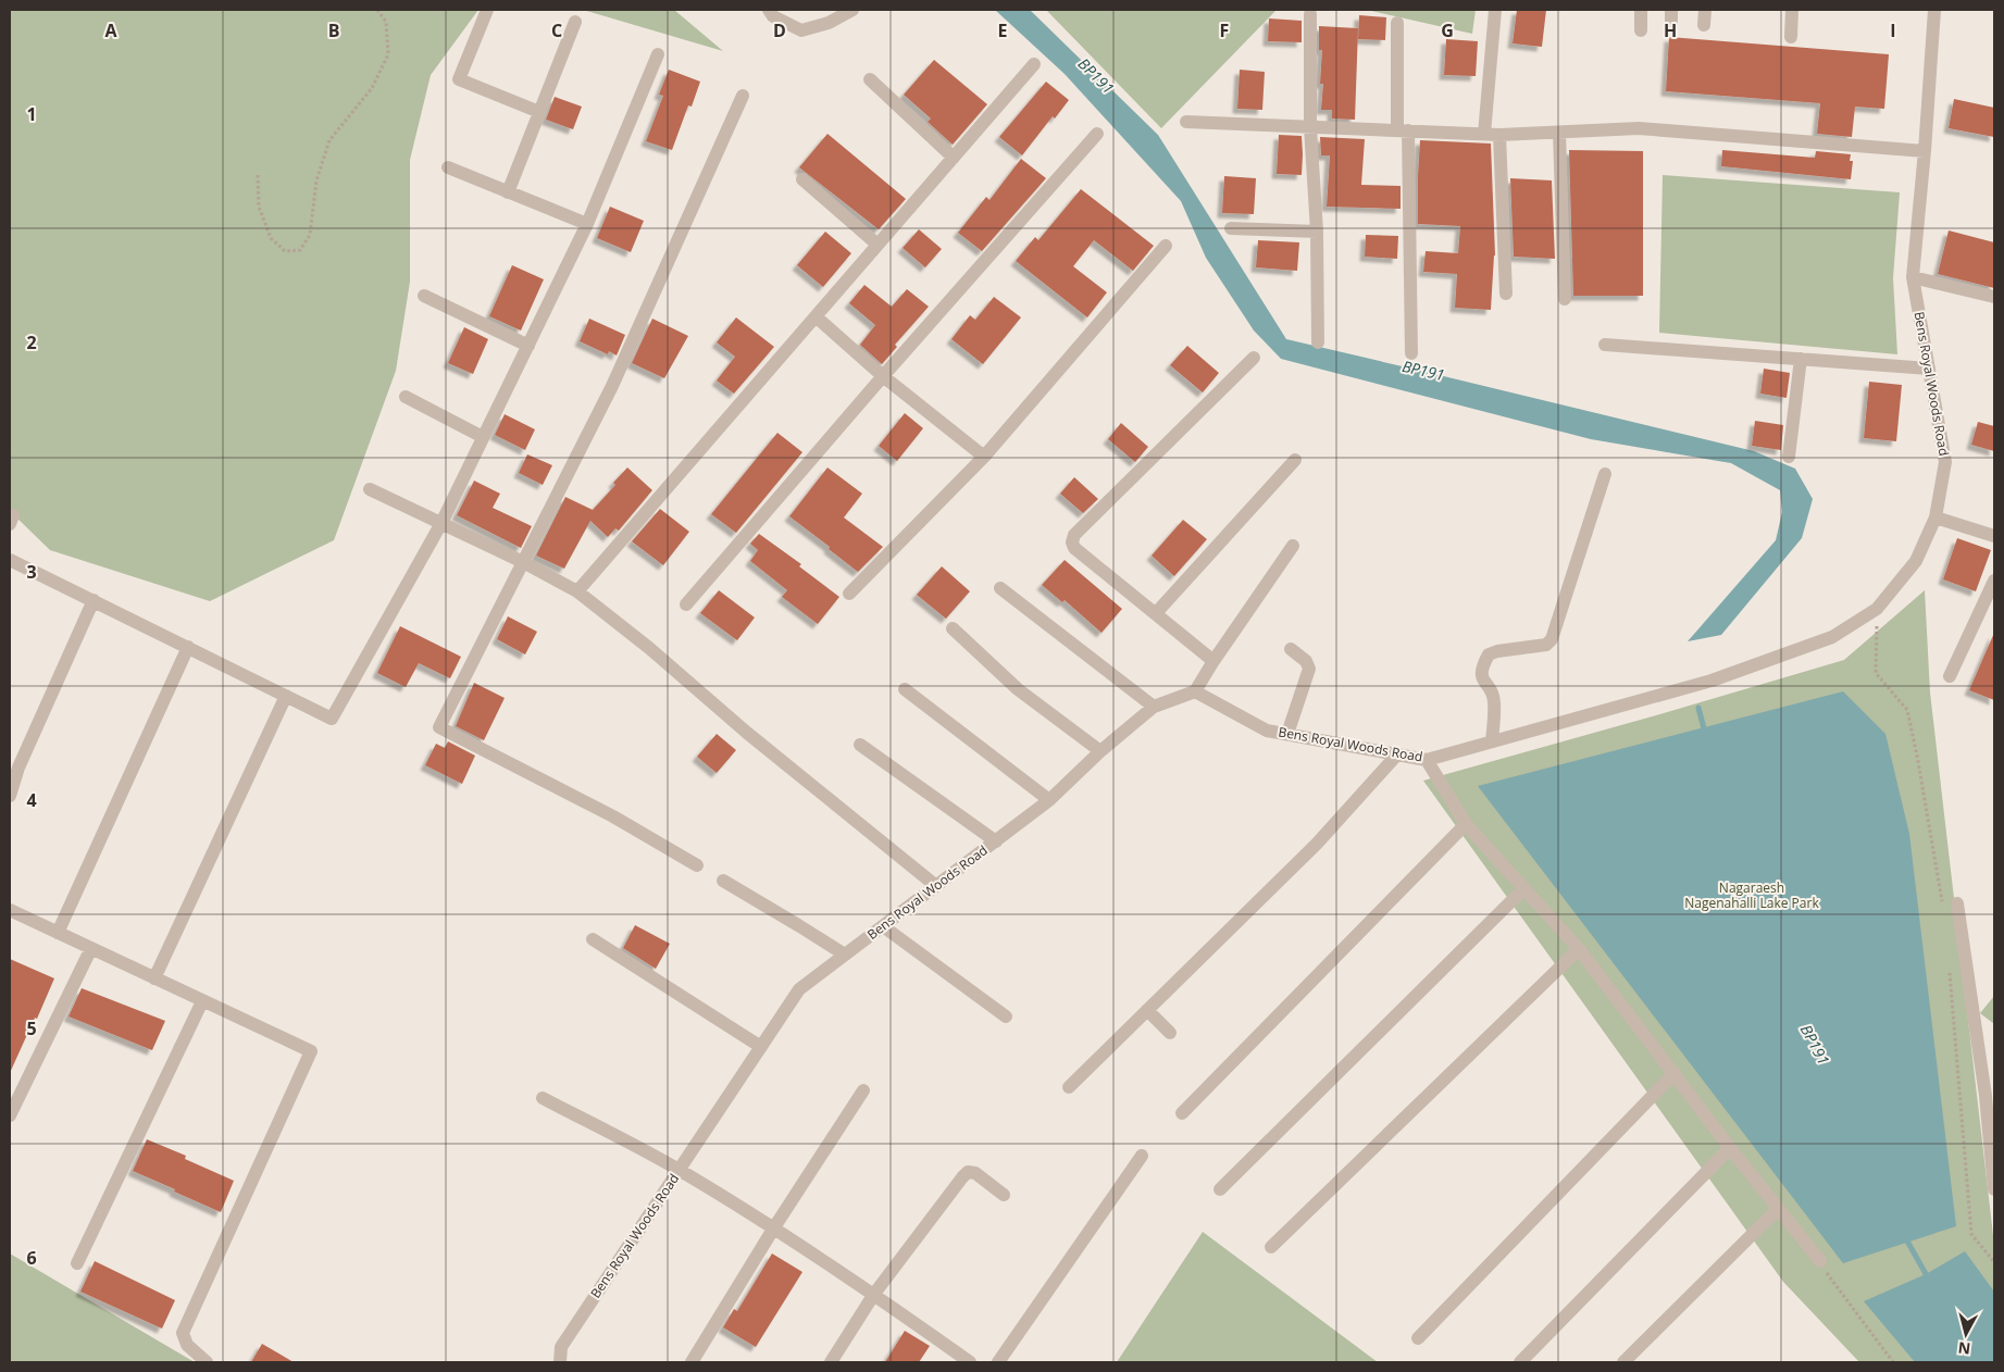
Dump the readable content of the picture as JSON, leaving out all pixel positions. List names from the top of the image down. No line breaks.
{"streets":{"street":["Bens Royal Woods Road"]},"water":["BP191"],"parks":["Nagaraesh Nagenahalli Lake Park"],"north":"bottom","grid":{"columns":["A","B","C","D","E","F","G","H","I"],"rows":["1","2","3","4","5","6"]}}
